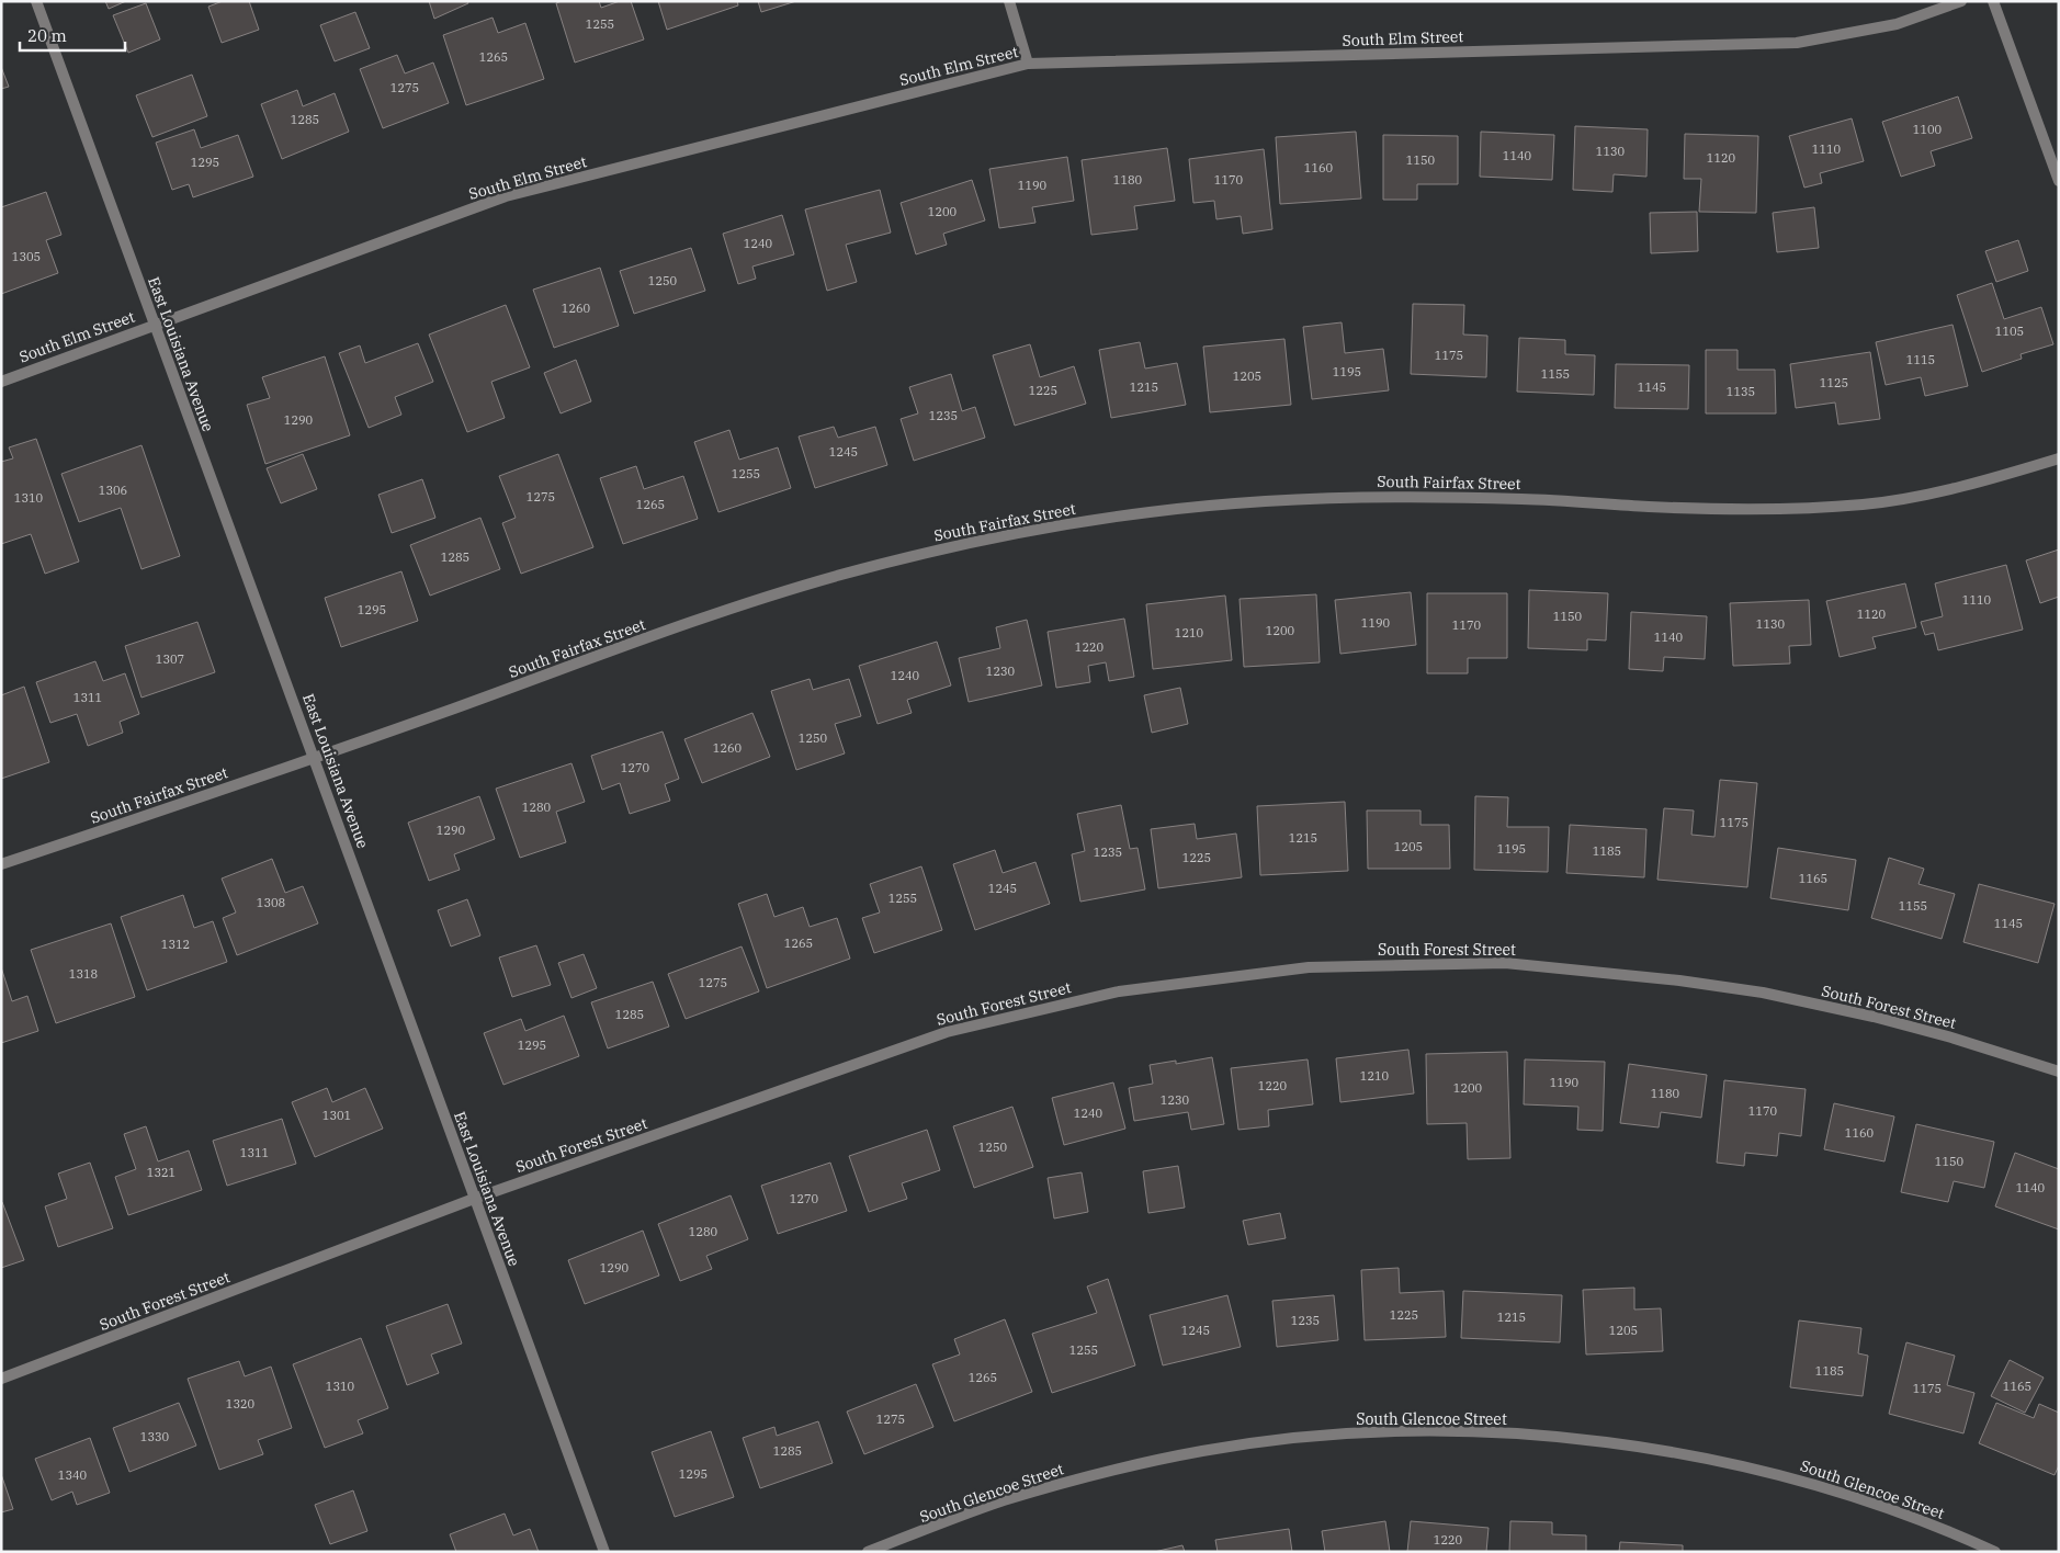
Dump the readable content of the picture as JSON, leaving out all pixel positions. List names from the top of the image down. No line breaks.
{"streets":{"street":["South Elm Street","East Louisiana Avenue","South Fairfax Street","South Forest Street","South Glencoe Street"]},"crossings":[["South Elm Street","East Louisiana Avenue"],["East Louisiana Avenue","South Fairfax Street"],["East Louisiana Avenue","South Forest Street"]],"house_numbers":["1255","1265","1275","1285","1100","1110","1130","1140","1120","1150","1295","1160","1180","1170","1190","1200","1240","1305","1250","1260","1105","1175","1115","1195","1155","1205","1125","1215","1145","1225","1135","1235","1290","1245","1255","1306","1275","1310","1265","1285","1110","1295","1120","1150","1190","1130","1170","1200","1210","1140","1220","1307","1230","1240","1311","1250","1260","1270","1280","1175","1290","1215","1205","1195","1185","1235","1225","1165","1245","1255","1308","1155","1145","1265","1312","1318","1275","1285","1295","1210","1190","1220","1200","1180","1230","1170","1240","1301","1160","1250","1311","1150","1321","1140","1270","1280","1290","1225","1215","1235","1245","1205","1255","1185","1265","1310","1165","1175","1320","1275","1330","1285","1295","1340","1220"],"scale_bar":"20 m"}
